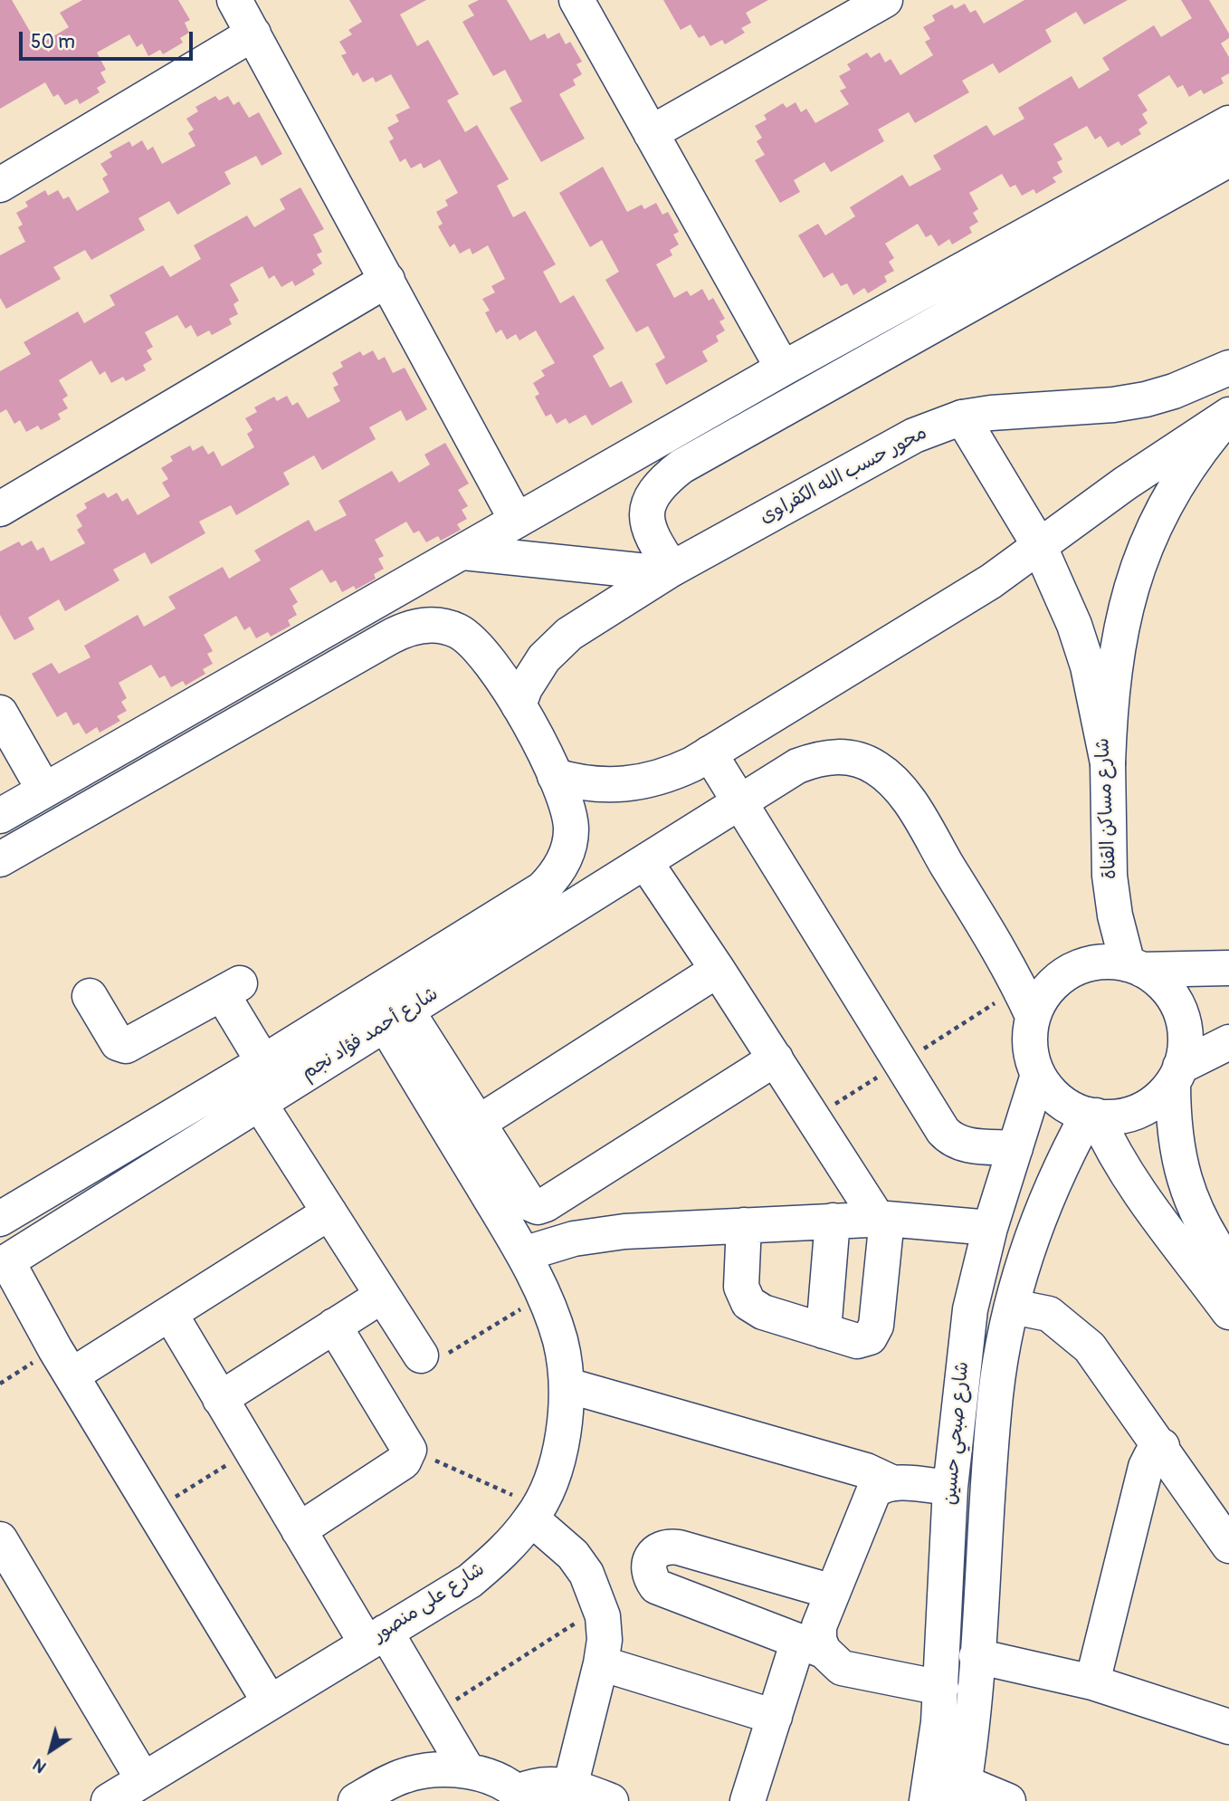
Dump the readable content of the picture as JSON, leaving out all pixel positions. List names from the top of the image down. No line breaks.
{"streets":{"street":["محور حسب الله الكفراوى","شارع مساكن القناة","شارع أحمد فؤاد نجم","شارع صبحي حسين","شارع على منصور"]},"crossings":[["محور حسب الله الكفراوى","شارع مساكن القناة"],["محور حسب الله الكفراوى","شارع أحمد فؤاد نجم"],["شارع مساكن القناة","شارع صبحي حسين"],["شارع أحمد فؤاد نجم","شارع على منصور"]],"scale_bar":"50 m","north":"bottom left"}
